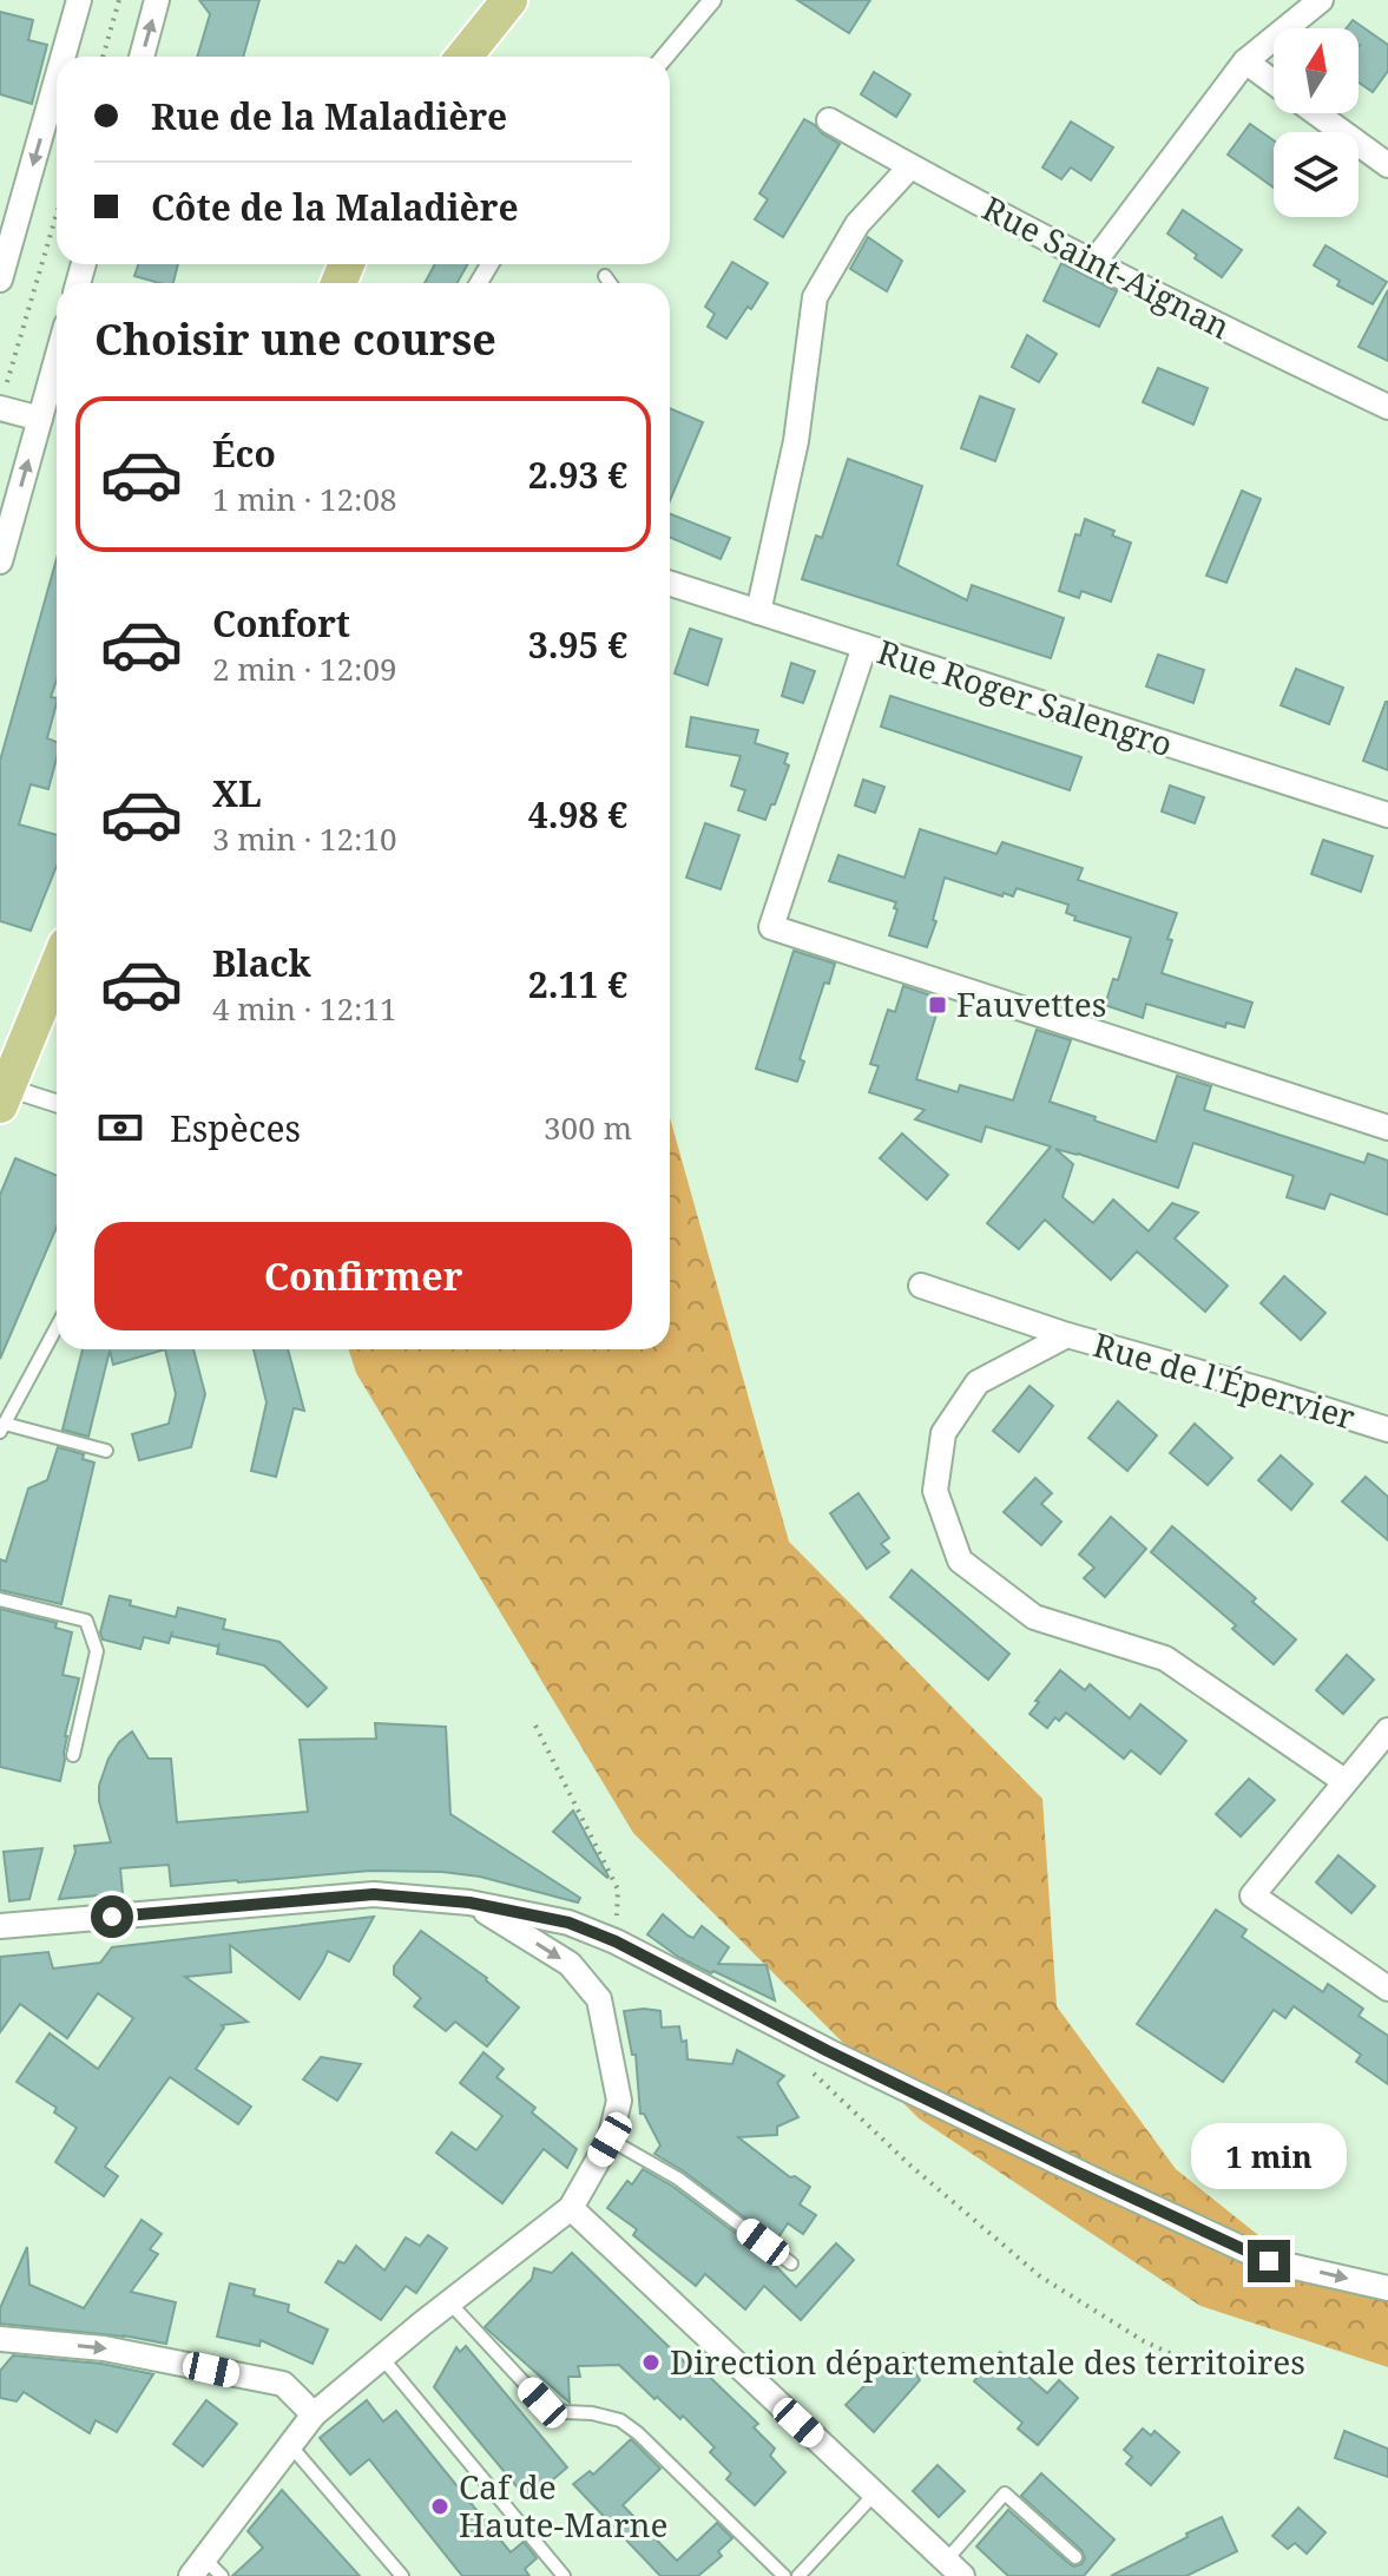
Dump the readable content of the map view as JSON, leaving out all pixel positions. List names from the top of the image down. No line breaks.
{"streets":{"street":["Rue Saint-Aignan","Rue Roger Salengro","Rue de l'Épervier"]},"places":{"transit":["Fauvettes"],"other":["Direction départementale des territoires","Caf de Haute-Marne"]},"north":"top","page":{"banner":["Rue de la Maladière","Côte de la Maladière"],"heading":"Choisir une course","list":[{"name":"Éco","note":"1 min · 12:08","value":"2.93 €"},{"name":"Confort","note":"2 min · 12:09","value":"3.95 €"},{"name":"XL","note":"3 min · 12:10","value":"4.98 €"},{"name":"Black","note":"4 min · 12:11","value":"2.11 €"}],"pay":["Espèces","300 m"],"buttons":"Confirmer","bubble":"1 min"}}
